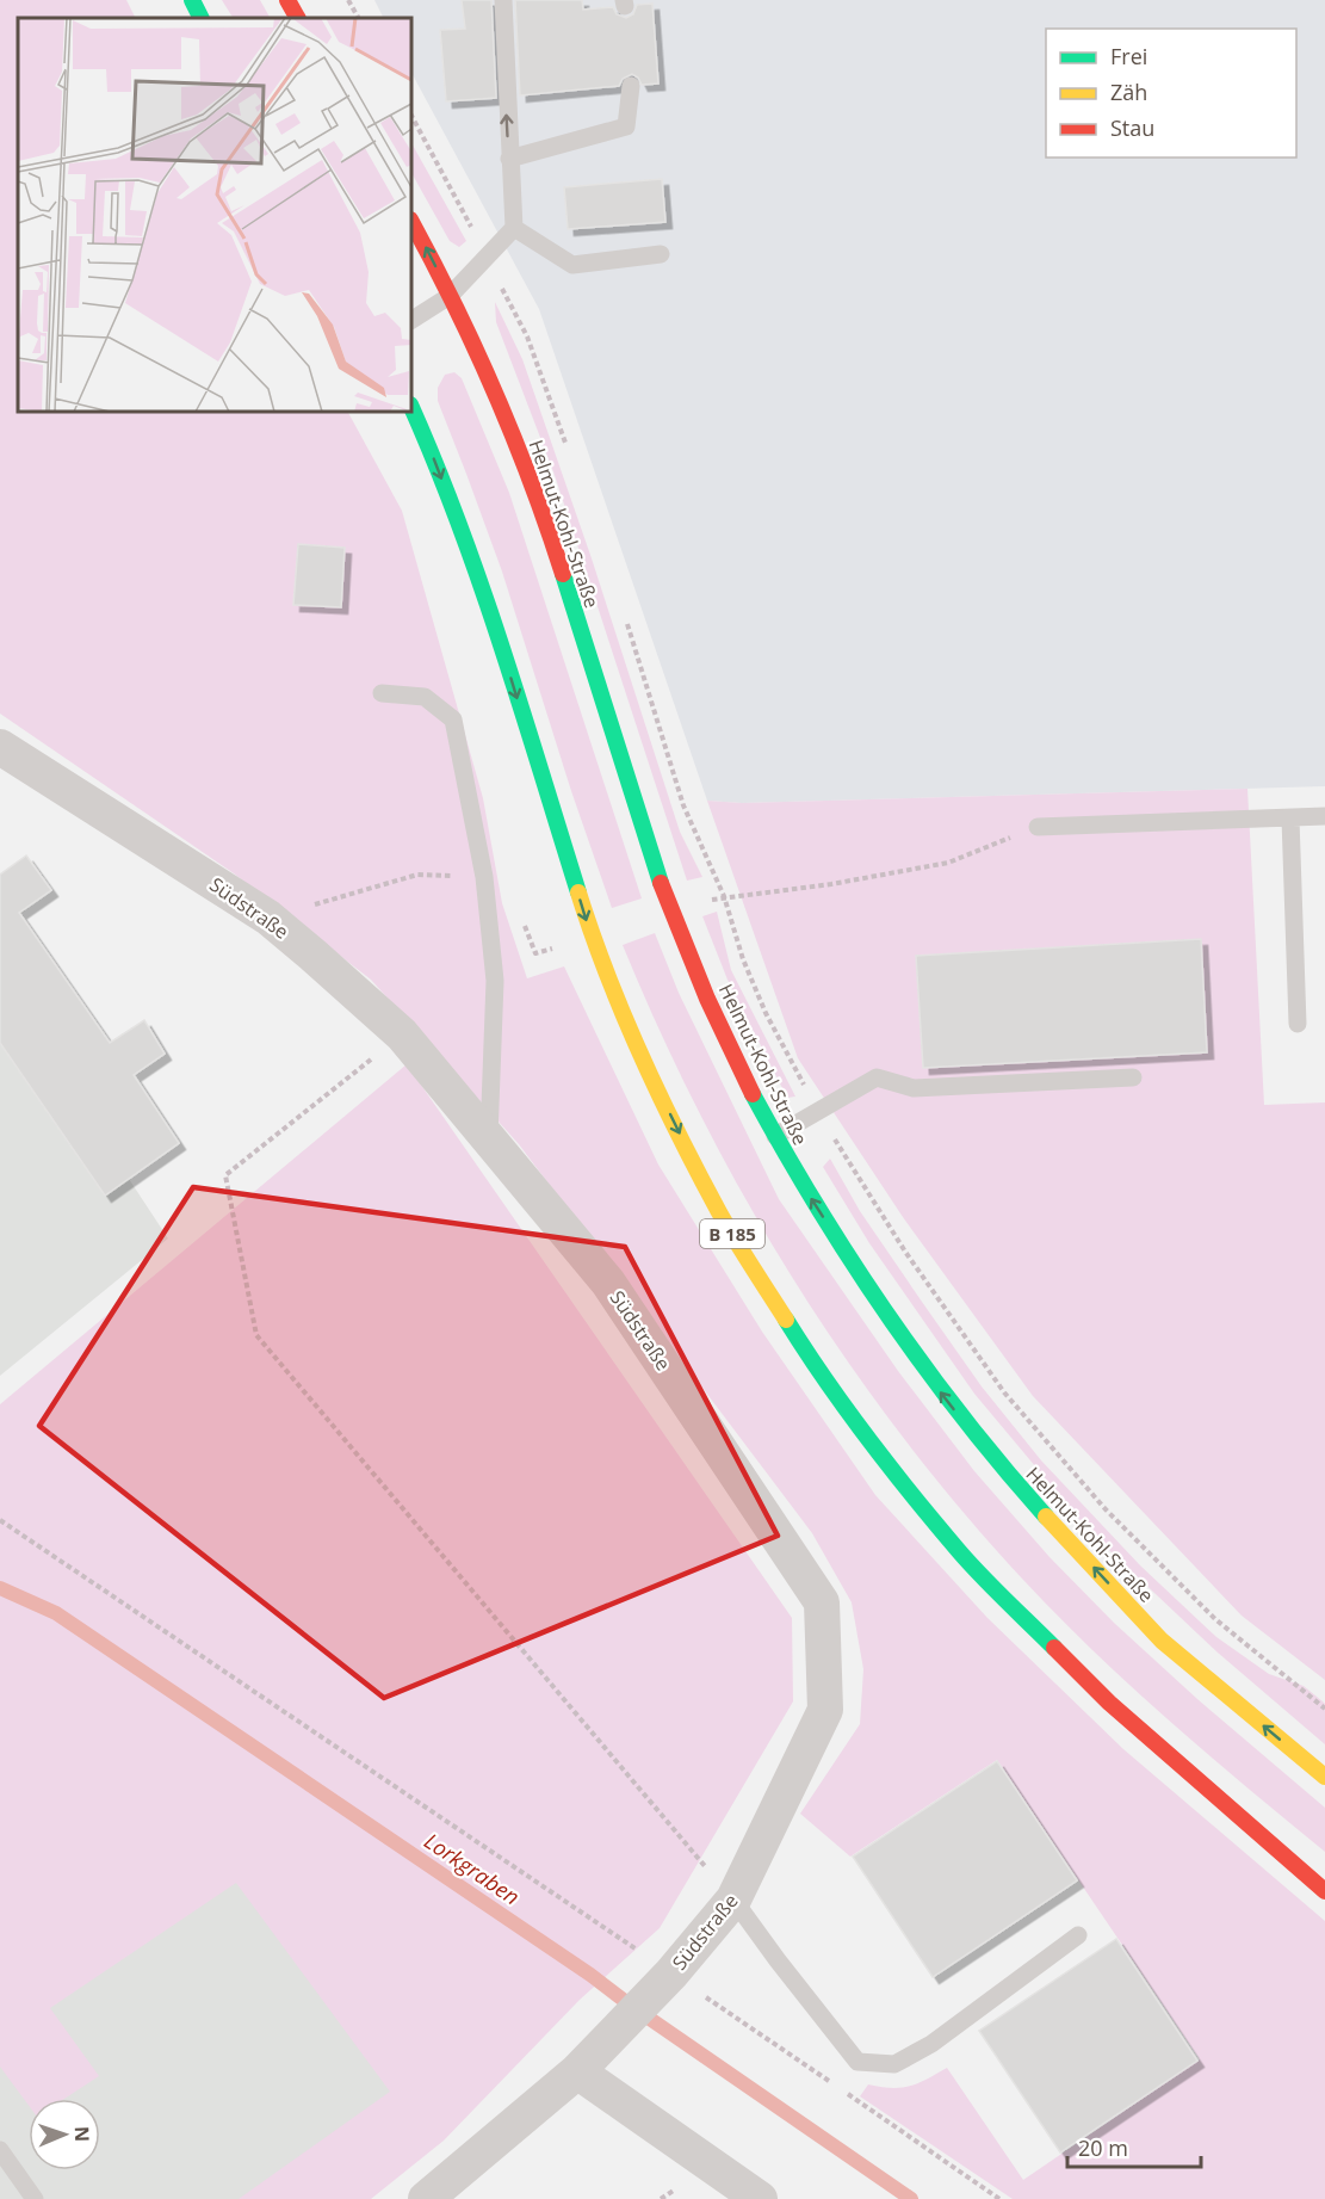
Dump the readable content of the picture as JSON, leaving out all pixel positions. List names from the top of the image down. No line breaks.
{"streets":{"main road":["Helmut-Kohl-Straße","B 185"],"street":["Südstraße"]},"water":["Lorkgraben"],"legend":["Frei","Zäh","Stau"],"scale_bar":"20 m","north":"right"}
